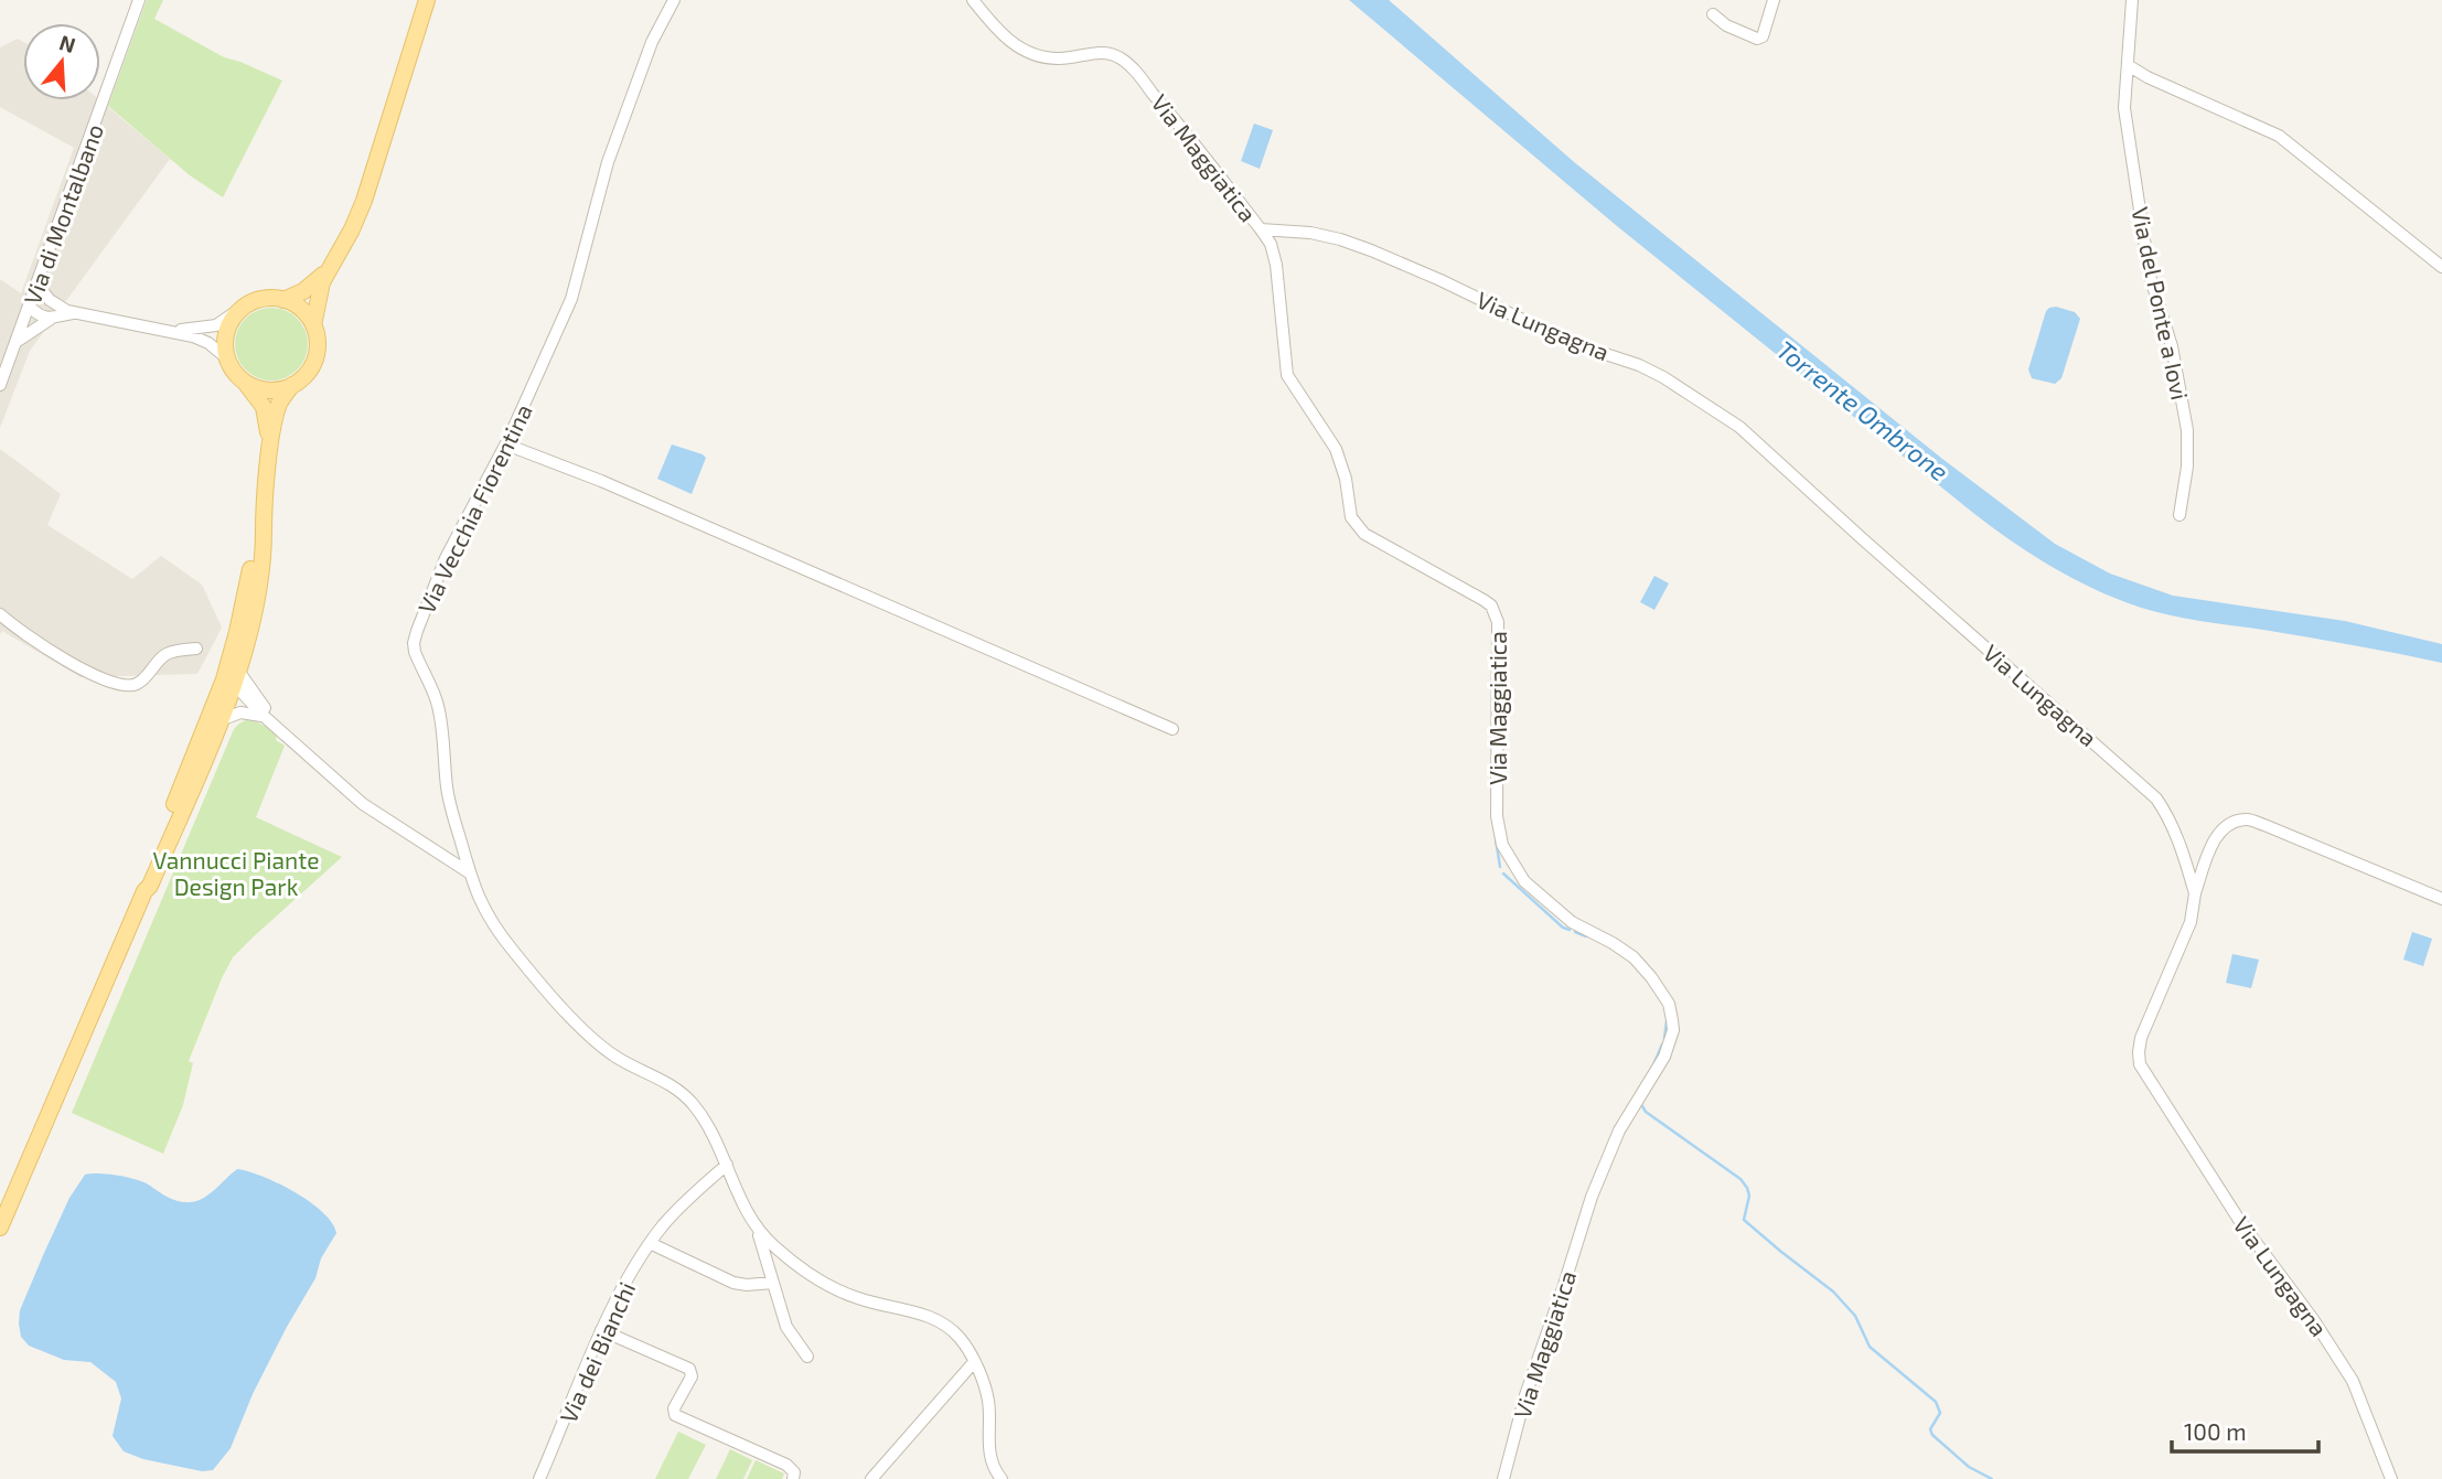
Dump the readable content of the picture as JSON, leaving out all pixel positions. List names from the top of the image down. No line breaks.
{"streets":{"street":["Via Maggiatica","Via di Montalbano","Via del Ponte a Iovi","Via Lungagna","Via Vecchia Fiorentina","Via dei Bianchi"]},"crossings":[["Via Maggiatica","Via Lungagna"],["Via Vecchia Fiorentina","Via dei Bianchi"]],"water":["Torrente Ombrone"],"parks":["Vannucci Piante Design Park"],"scale_bar":"100 m","north":"top"}
